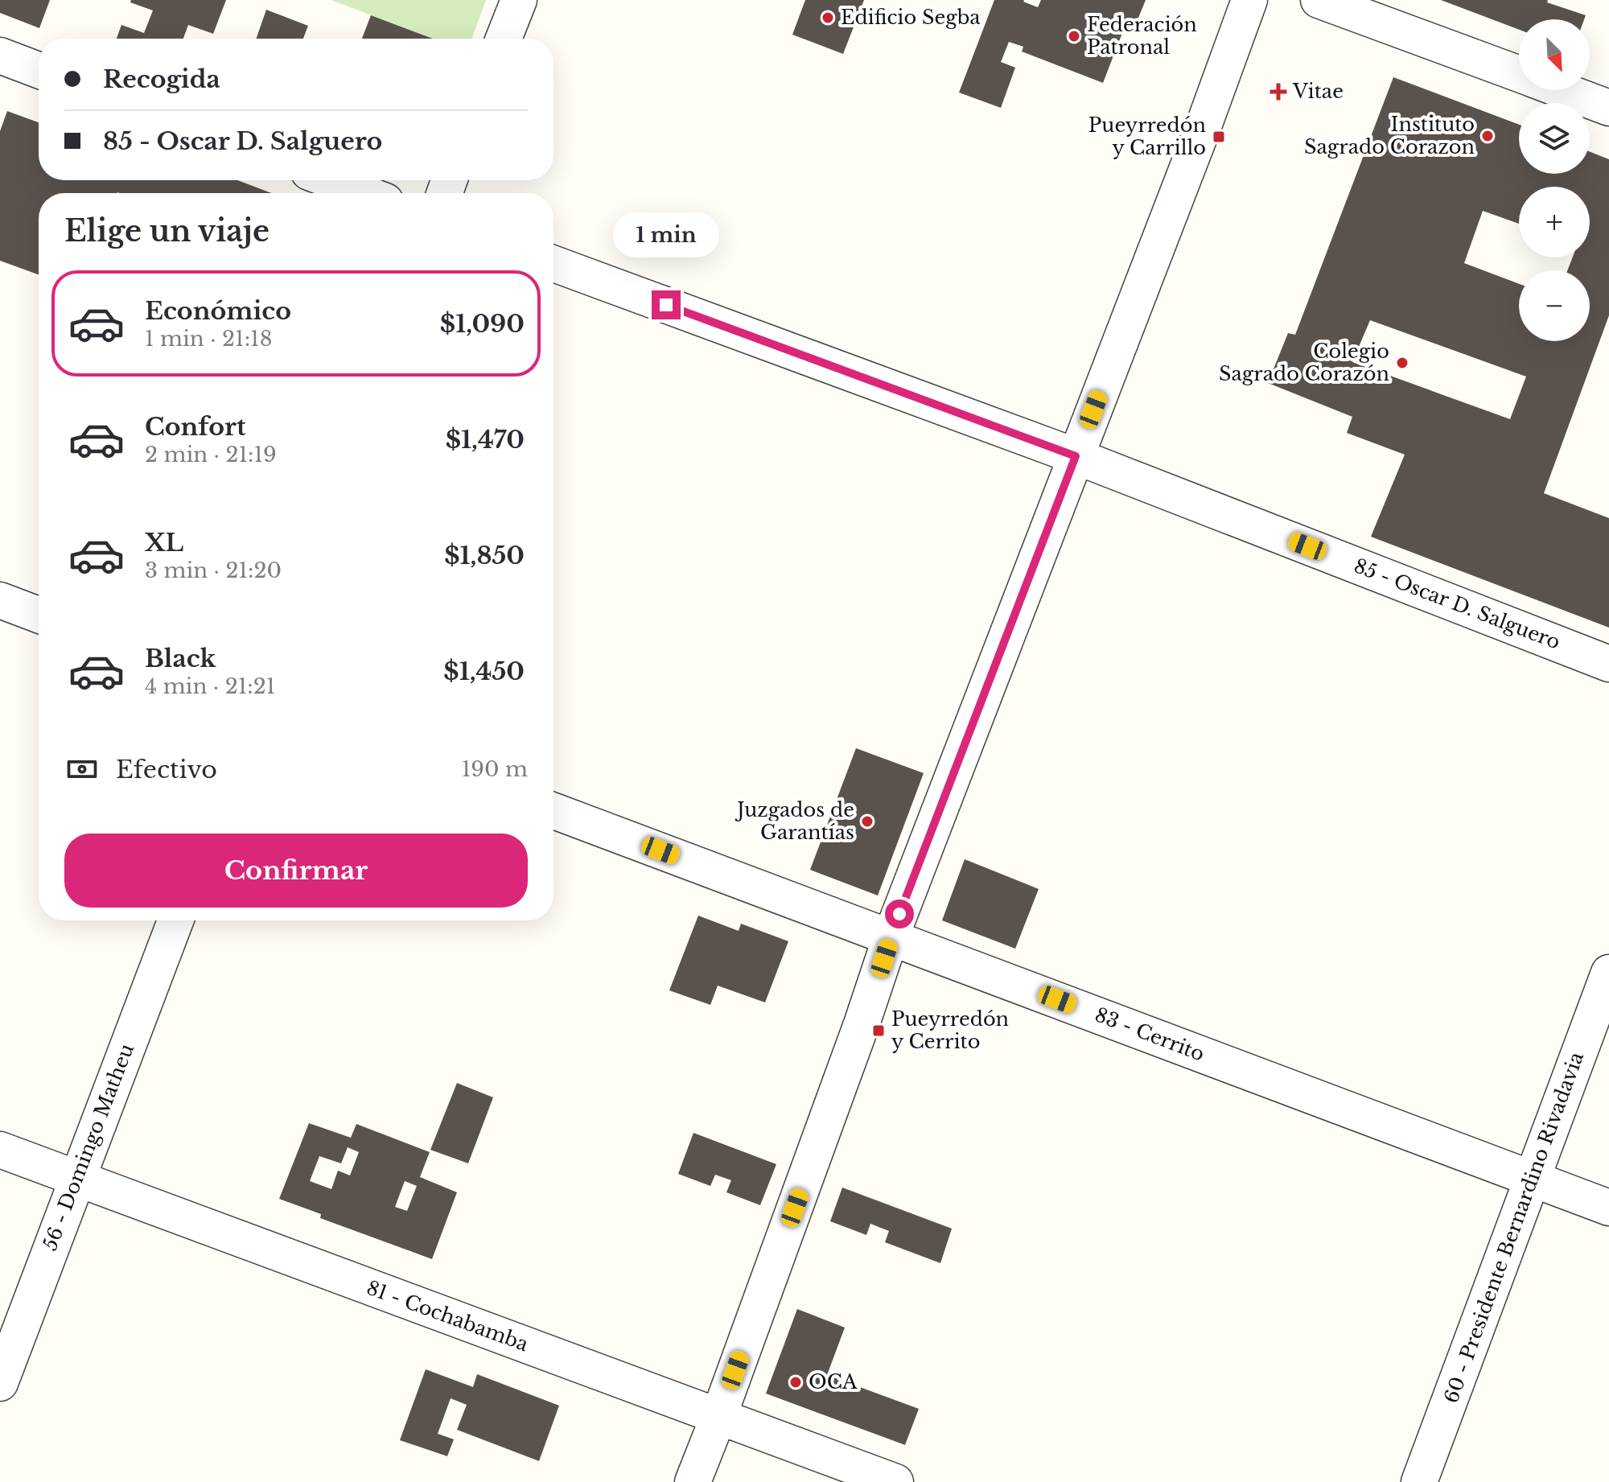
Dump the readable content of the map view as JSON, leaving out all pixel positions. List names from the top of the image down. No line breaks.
{"streets":{"street":["85 - Oscar D. Salguero","83 - Cerrito","56 - Domingo Matheu","60 - Presidente Bernardino Rivadavia","81 - Cochabamba"]},"crossings":[["83 - Cerrito","60 - Presidente Bernardino Rivadavia"],["56 - Domingo Matheu","81 - Cochabamba"]],"places":{"other":["Edificio Segba","Federación Patronal","Instituto Sagrado Corazon","Colegio Sagrado Corazón","Juzgados de Garantías","OCA"],"health":["Vitae"],"transit":["Pueyrredón y Carrillo","Pueyrredón y Cerrito"]},"north":"bottom right","page":{"map_buttons":["+","−"],"banner":["Recogida","85 - Oscar D. Salguero"],"heading":"Elige un viaje","bubble":"1 min","list":[{"name":"Económico","note":"1 min · 21:18","value":"$1,090"},{"name":"Confort","note":"2 min · 21:19","value":"$1,470"},{"name":"XL","note":"3 min · 21:20","value":"$1,850"},{"name":"Black","note":"4 min · 21:21","value":"$1,450"}],"pay":["Efectivo","190 m"],"buttons":"Confirmar"}}
